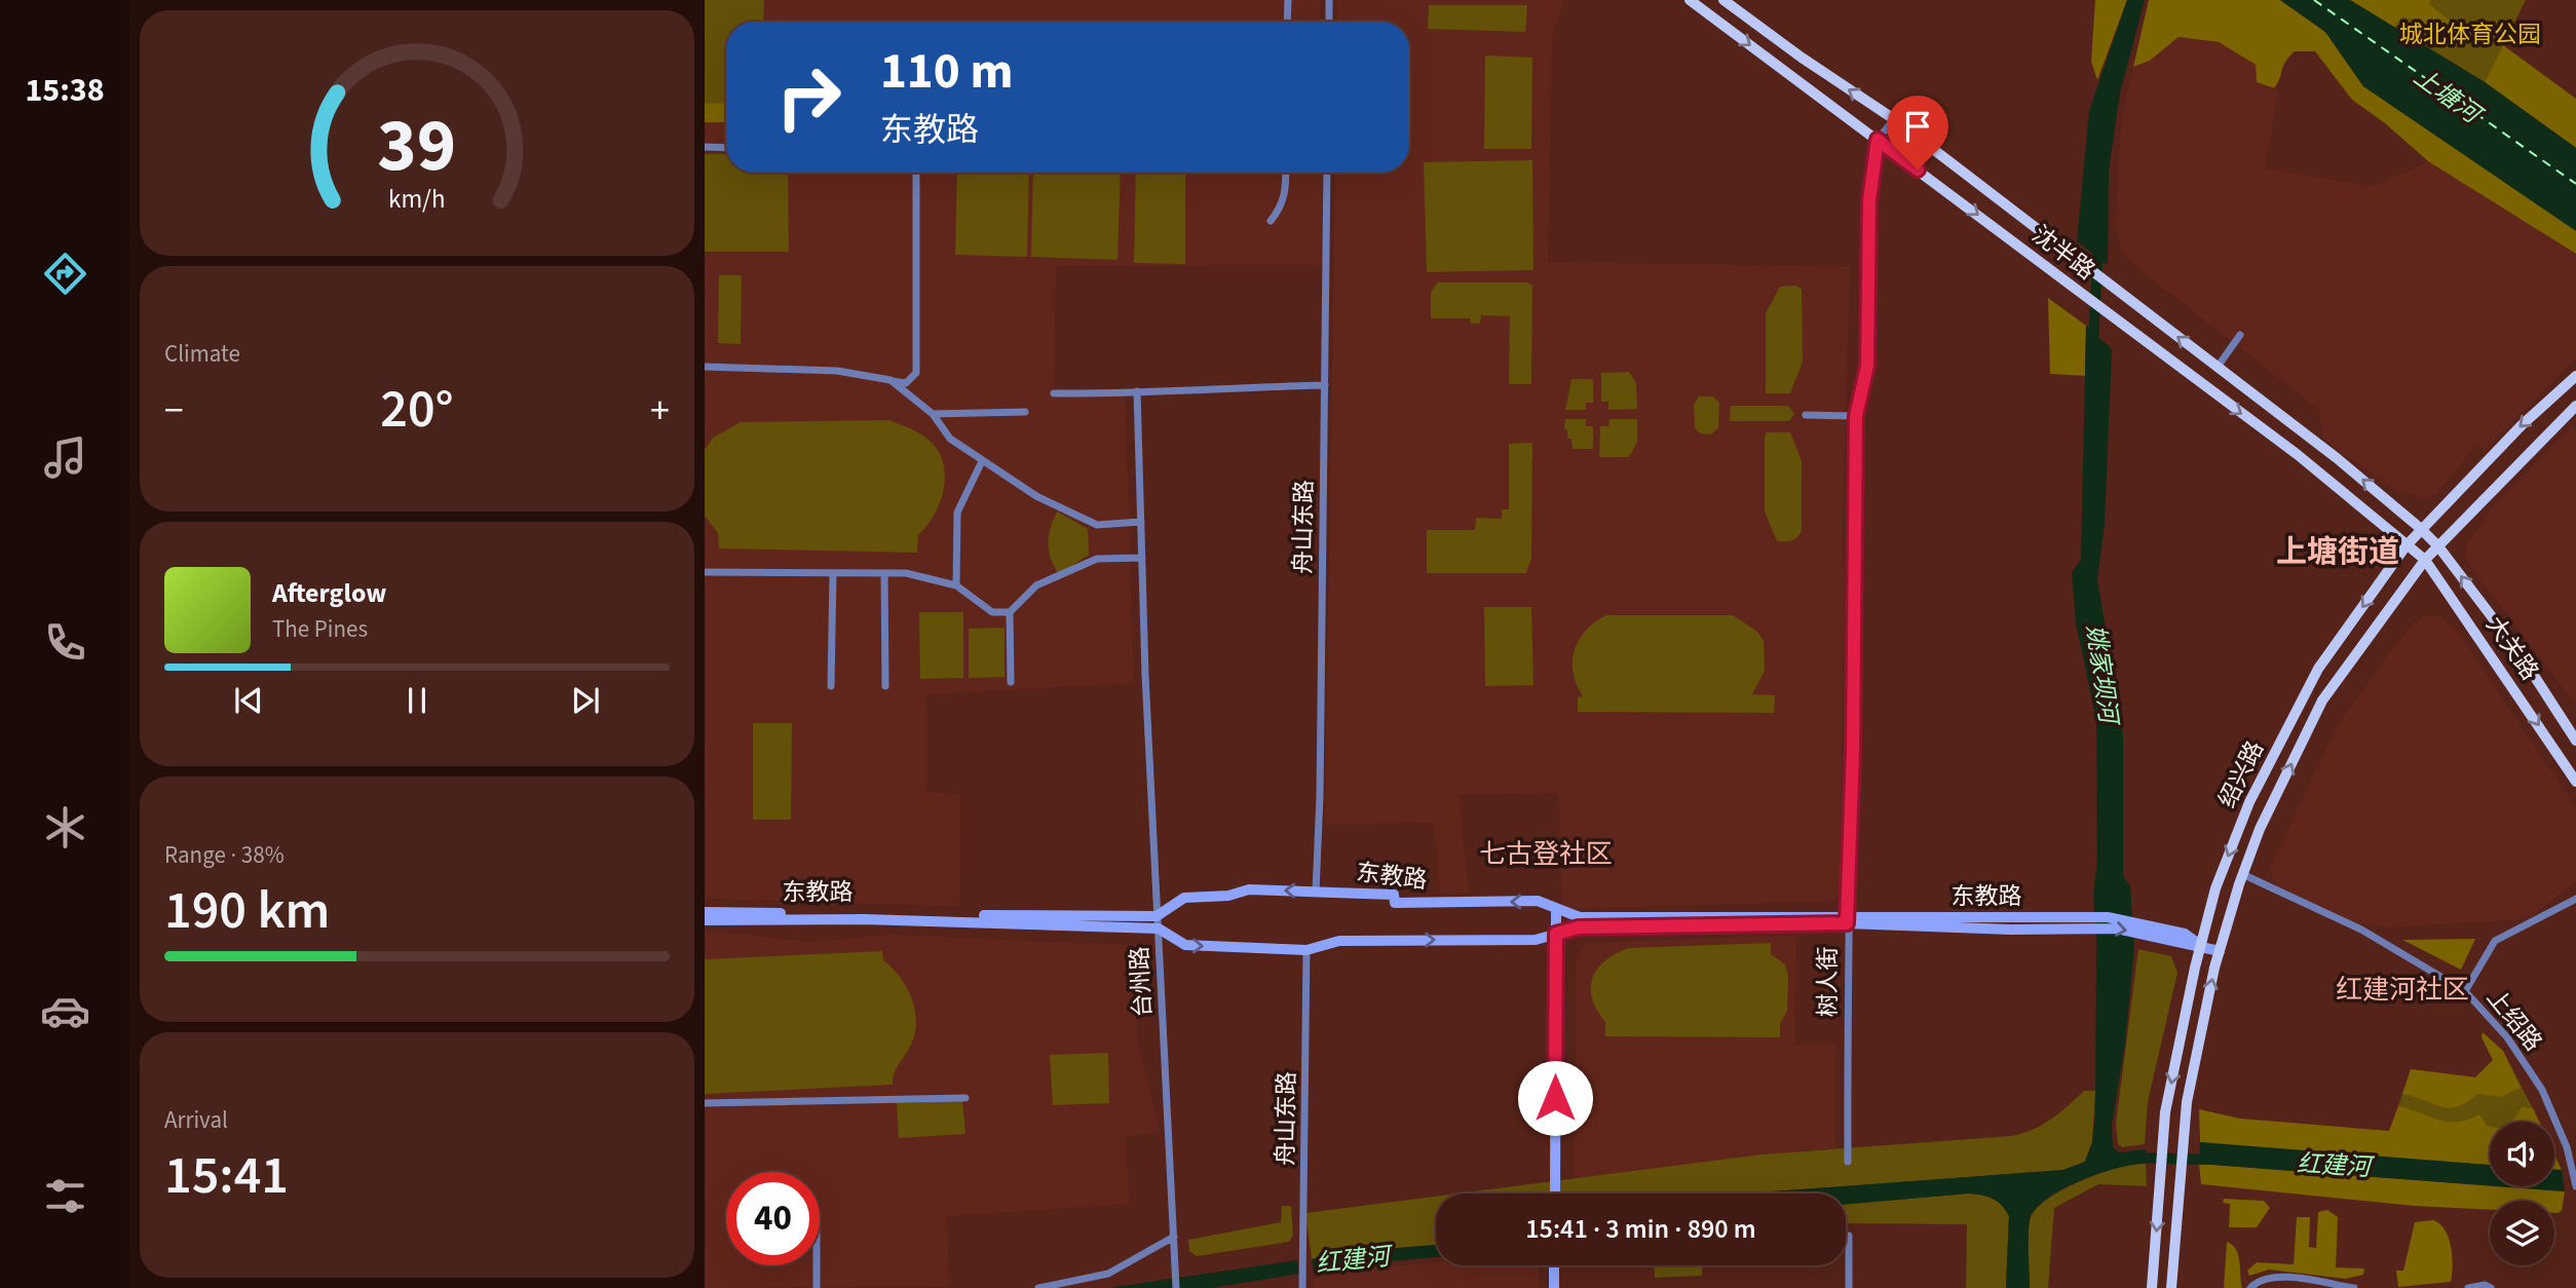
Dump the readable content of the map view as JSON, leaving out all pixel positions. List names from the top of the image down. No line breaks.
{"streets":{"main road":["沈半路","大关路","绍兴路"],"street":["舟山东路","东教路","台州路","树人街","上绍路"]},"crossings":[["沈半路","大关路"],["沈半路","绍兴路"],["沈半路","树人街"],["舟山东路","东教路"],["大关路","绍兴路"],["绍兴路","东教路"],["绍兴路","上绍路"],["东教路","台州路"],["东教路","树人街"]],"districts":["上塘街道","七古登社区","红建河社区"],"water":["上塘河","姚家坝河","红建河"],"parks":["城北体育公园"],"page":{"tabs":"15:38","turn":["110 m","东教路"],"tile":["Climate",["Range · 38%","190 km"],["Arrival","15:41"]],"heat":["−","20°","+"],"song":["Afterglow","The Pines"],"limit":"40","trip":"15:41 · 3 min · 890 m","gauge":["39","km/h"]}}
